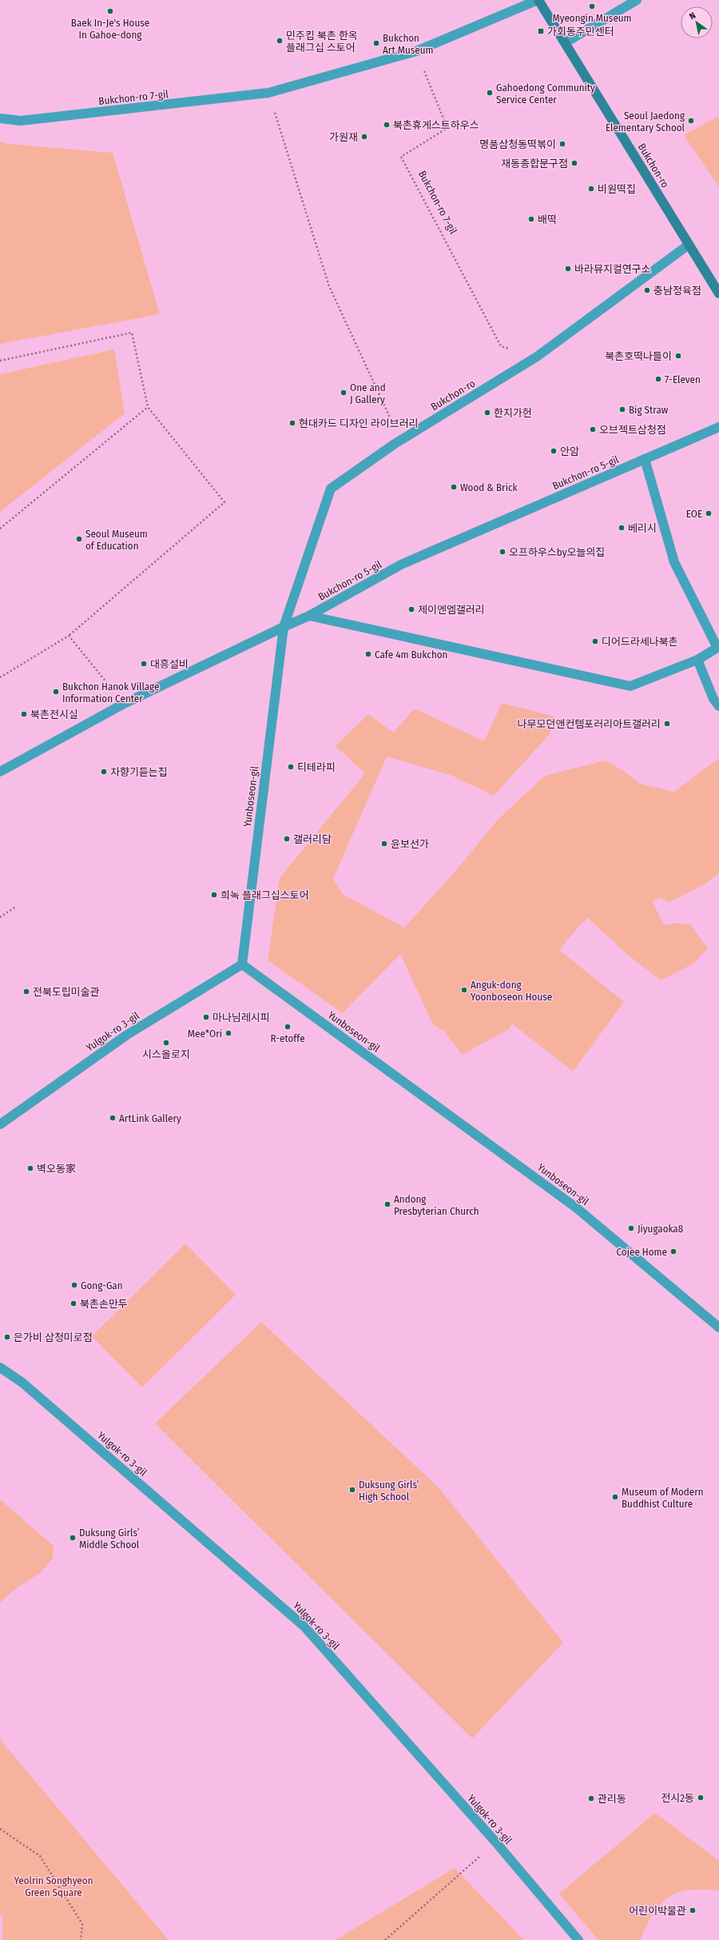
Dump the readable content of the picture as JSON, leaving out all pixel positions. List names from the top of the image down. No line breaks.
{"streets":{"street":["Bukchon-ro 7-gil","Bukchon-ro","Bukchon-ro 5-gil","Yunboseon-gil","Yulgok-ro 3-gil"]},"crossings":[["Bukchon-ro 7-gil","Bukchon-ro"],["Bukchon-ro","Bukchon-ro 5-gil"],["Bukchon-ro","Yunboseon-gil"],["Bukchon-ro 5-gil","Yunboseon-gil"],["Yunboseon-gil","Yulgok-ro 3-gil"]],"parks":["Yeolrin Songhyeon Green Square"],"places":{"other":["Myeongin Museum","Baek In-Je's House In Gahoe-dong","민주킴 북촌 한옥 플래그십 스토어","Bukchon Art Museum","Gahoedong Community Service Center","Seoul Jaedong Elementary School","북촌휴게스트하우스","가원재","명품삼청동떡볶이","재동종합문구점","비원떡집","배떡","바라뮤지컬연구소","충남정육점","북촌호떡나들이","7-Eleven","One and J Gallery","Big Straw","한지가헌","현대카드 디자인 라이브러리","오브젝트삼청점","안암","Wood & Brick","EOE","베리시","Seoul Museum of Education","오프하우스by오늘의집","제이엔엠갤러리","디어드라세나북촌","Cafe 4m Bukchon","대흥설비","Bukchon Hanok Village Information Center","북촌전시실","나무모던앤컨템포러리아트갤러리","티테라피","차향기듣는집","갤러리담","윤보선가","희녹 플래그십스토어","Anguk-dong Yoonboseon House","전북도립미술관","마나님레시피","R-etoffe","Mee*Ori","시스올로지","ArtLink Gallery","벽오동家","Andong Presbyterian Church","Jiyugaoka8","Cojee Home","Gong-Gan","북촌손만두","은가비 삼청미로점","Duksung Girls’ High School","Museum of Modern Buddhist Culture","Duksung Girls’ Middle School","전시2동","관리동","어린이박물관"],"transit":["가회동주민센터"]},"north":"top left"}
